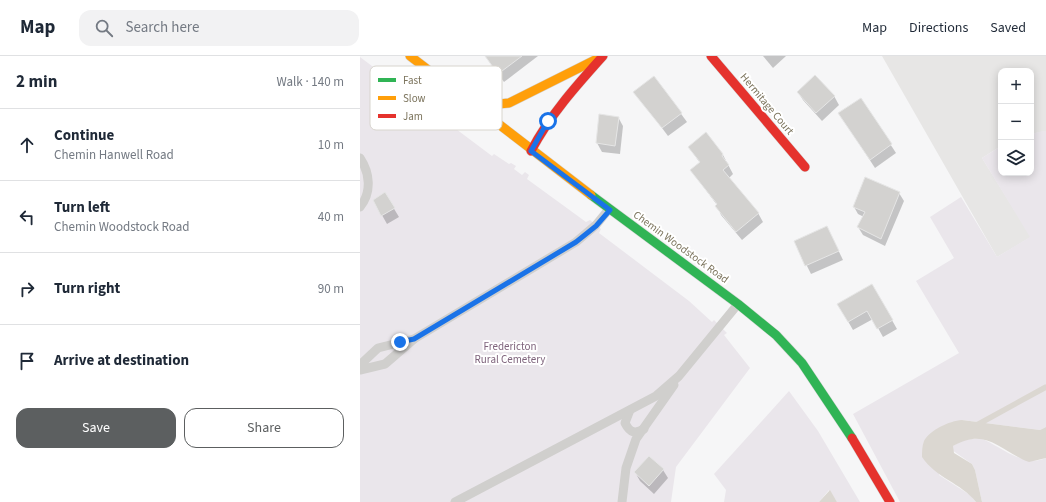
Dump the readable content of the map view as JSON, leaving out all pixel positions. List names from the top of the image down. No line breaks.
{"streets":{"main road":["Hermitage Court","Chemin Woodstock Road"]},"parks":["Fredericton Rural Cemetery"],"legend":["Fast","Slow","Jam"],"page":{"header":"Map","search":"Search here","nav":["Map","Directions","Saved"],"heading":["2 min","Walk · 140 m"],"map_buttons":["+","−"],"list":[["Continue","Chemin Hanwell Road","10 m"],["Turn left","Chemin Woodstock Road","40 m"],["Turn right","90 m"],"Arrive at destination"],"buttons":["Save","Share"]}}
